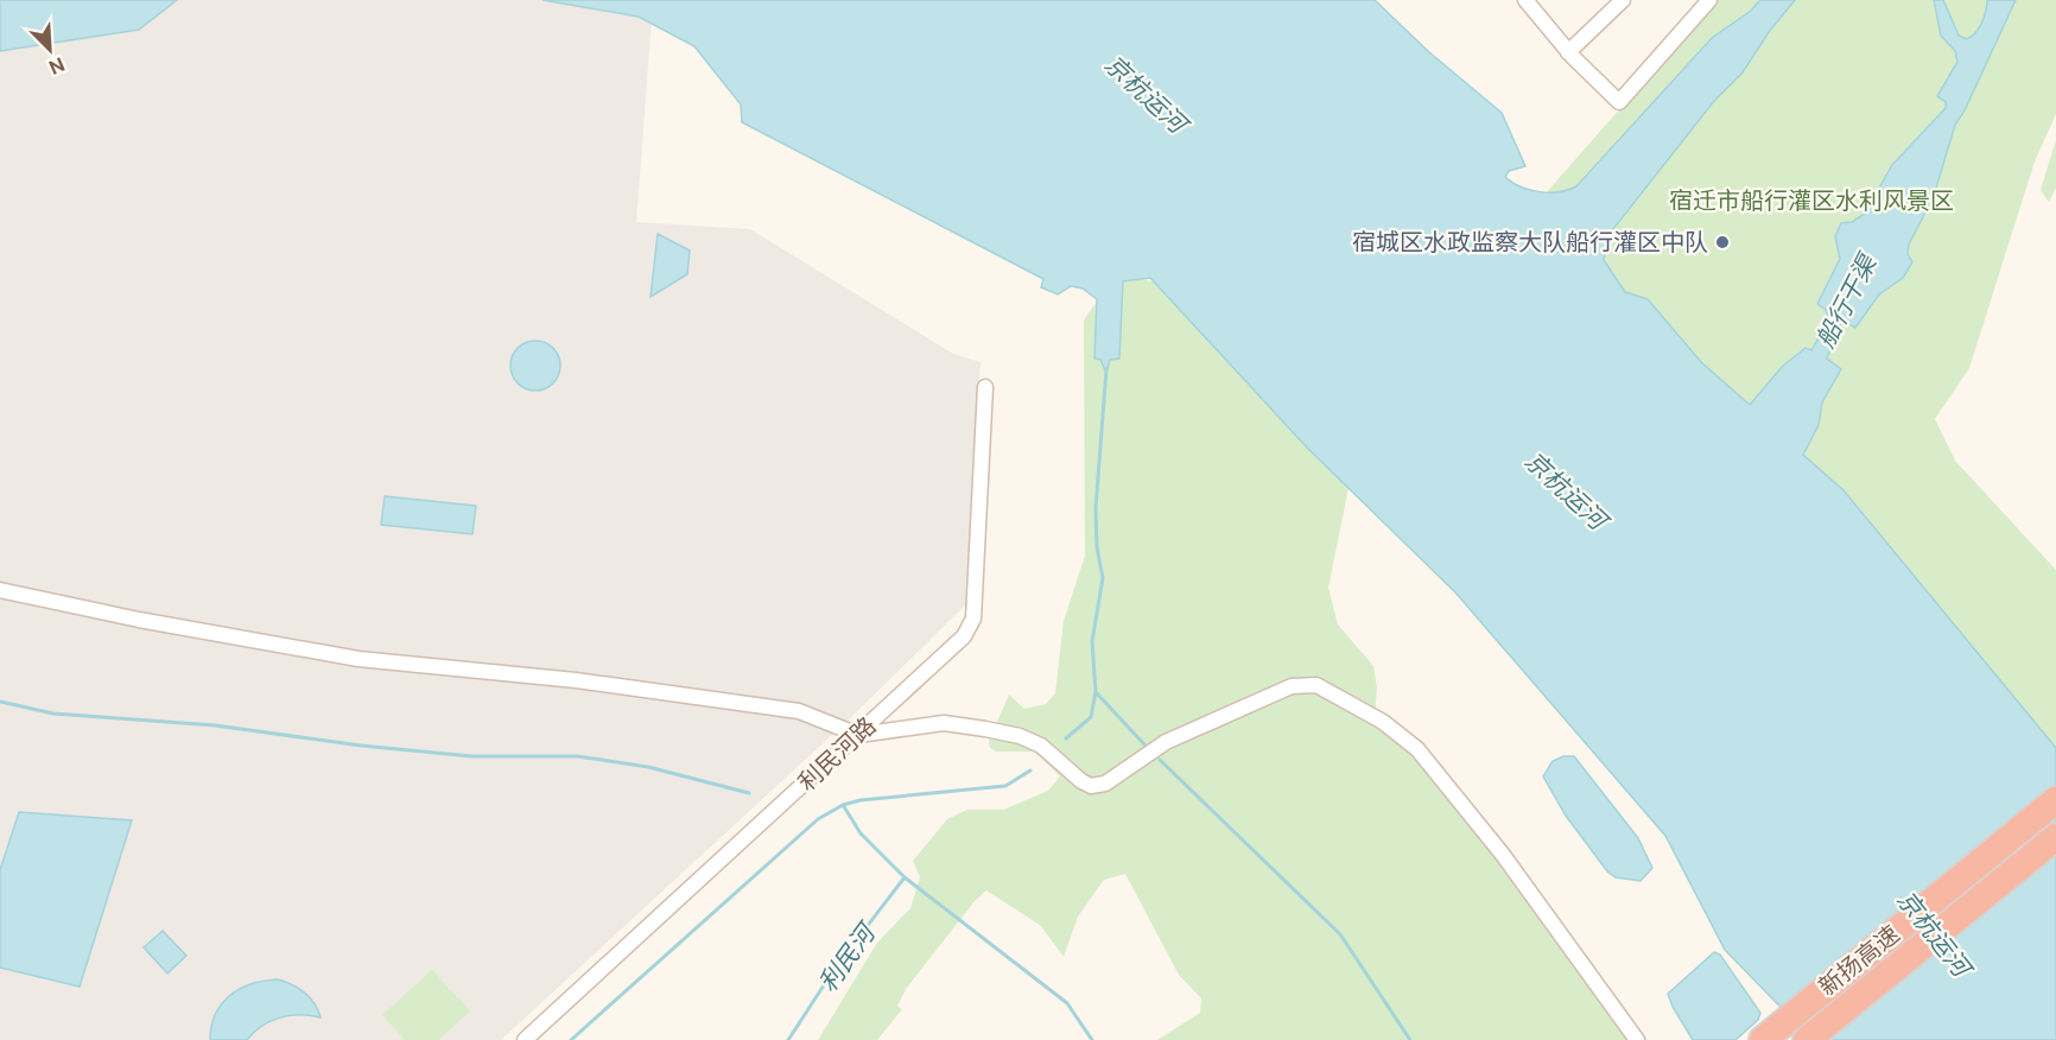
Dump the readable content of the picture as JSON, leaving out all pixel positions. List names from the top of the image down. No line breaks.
{"streets":{"highway":["新扬高速"],"street":["利民河路"]},"water":["京杭运河","船行干渠","利民河"],"parks":["宿迁市船行灌区水利风景区"],"places":["宿城区水政监察大队船行灌区中队"],"north":"bottom right"}
